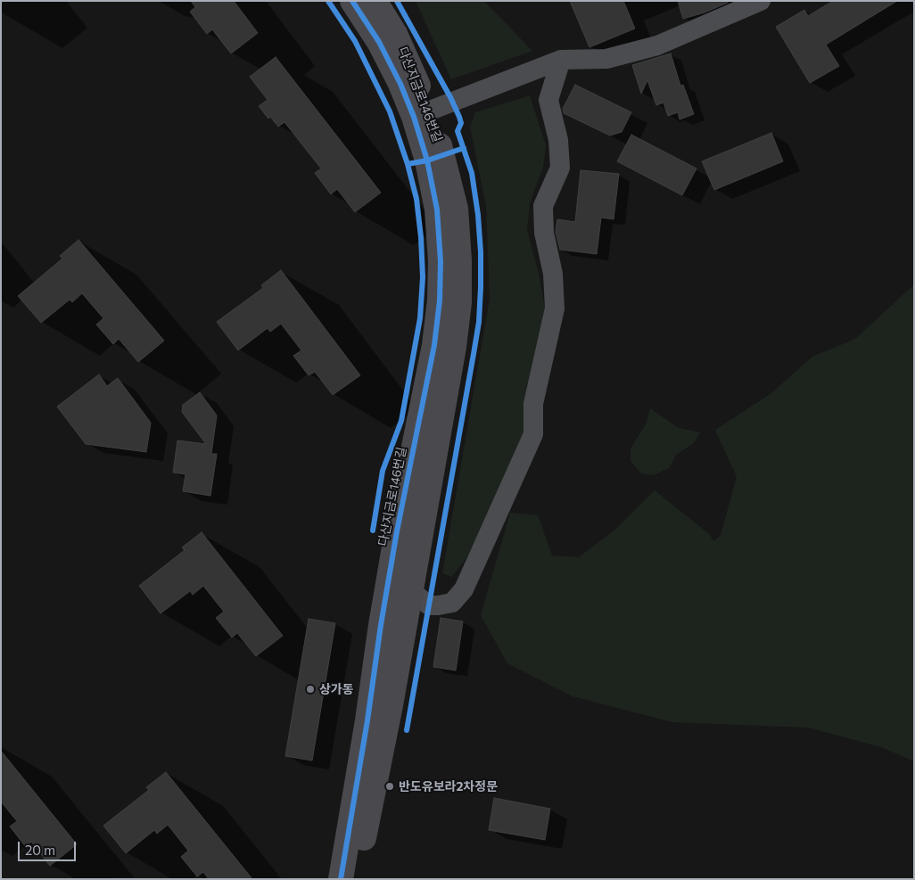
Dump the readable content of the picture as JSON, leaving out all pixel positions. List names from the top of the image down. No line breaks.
{"streets":{"street":["다산지금로146번길"]},"places":["상가동","반도유보라2차정문"],"scale_bar":"20 m"}
